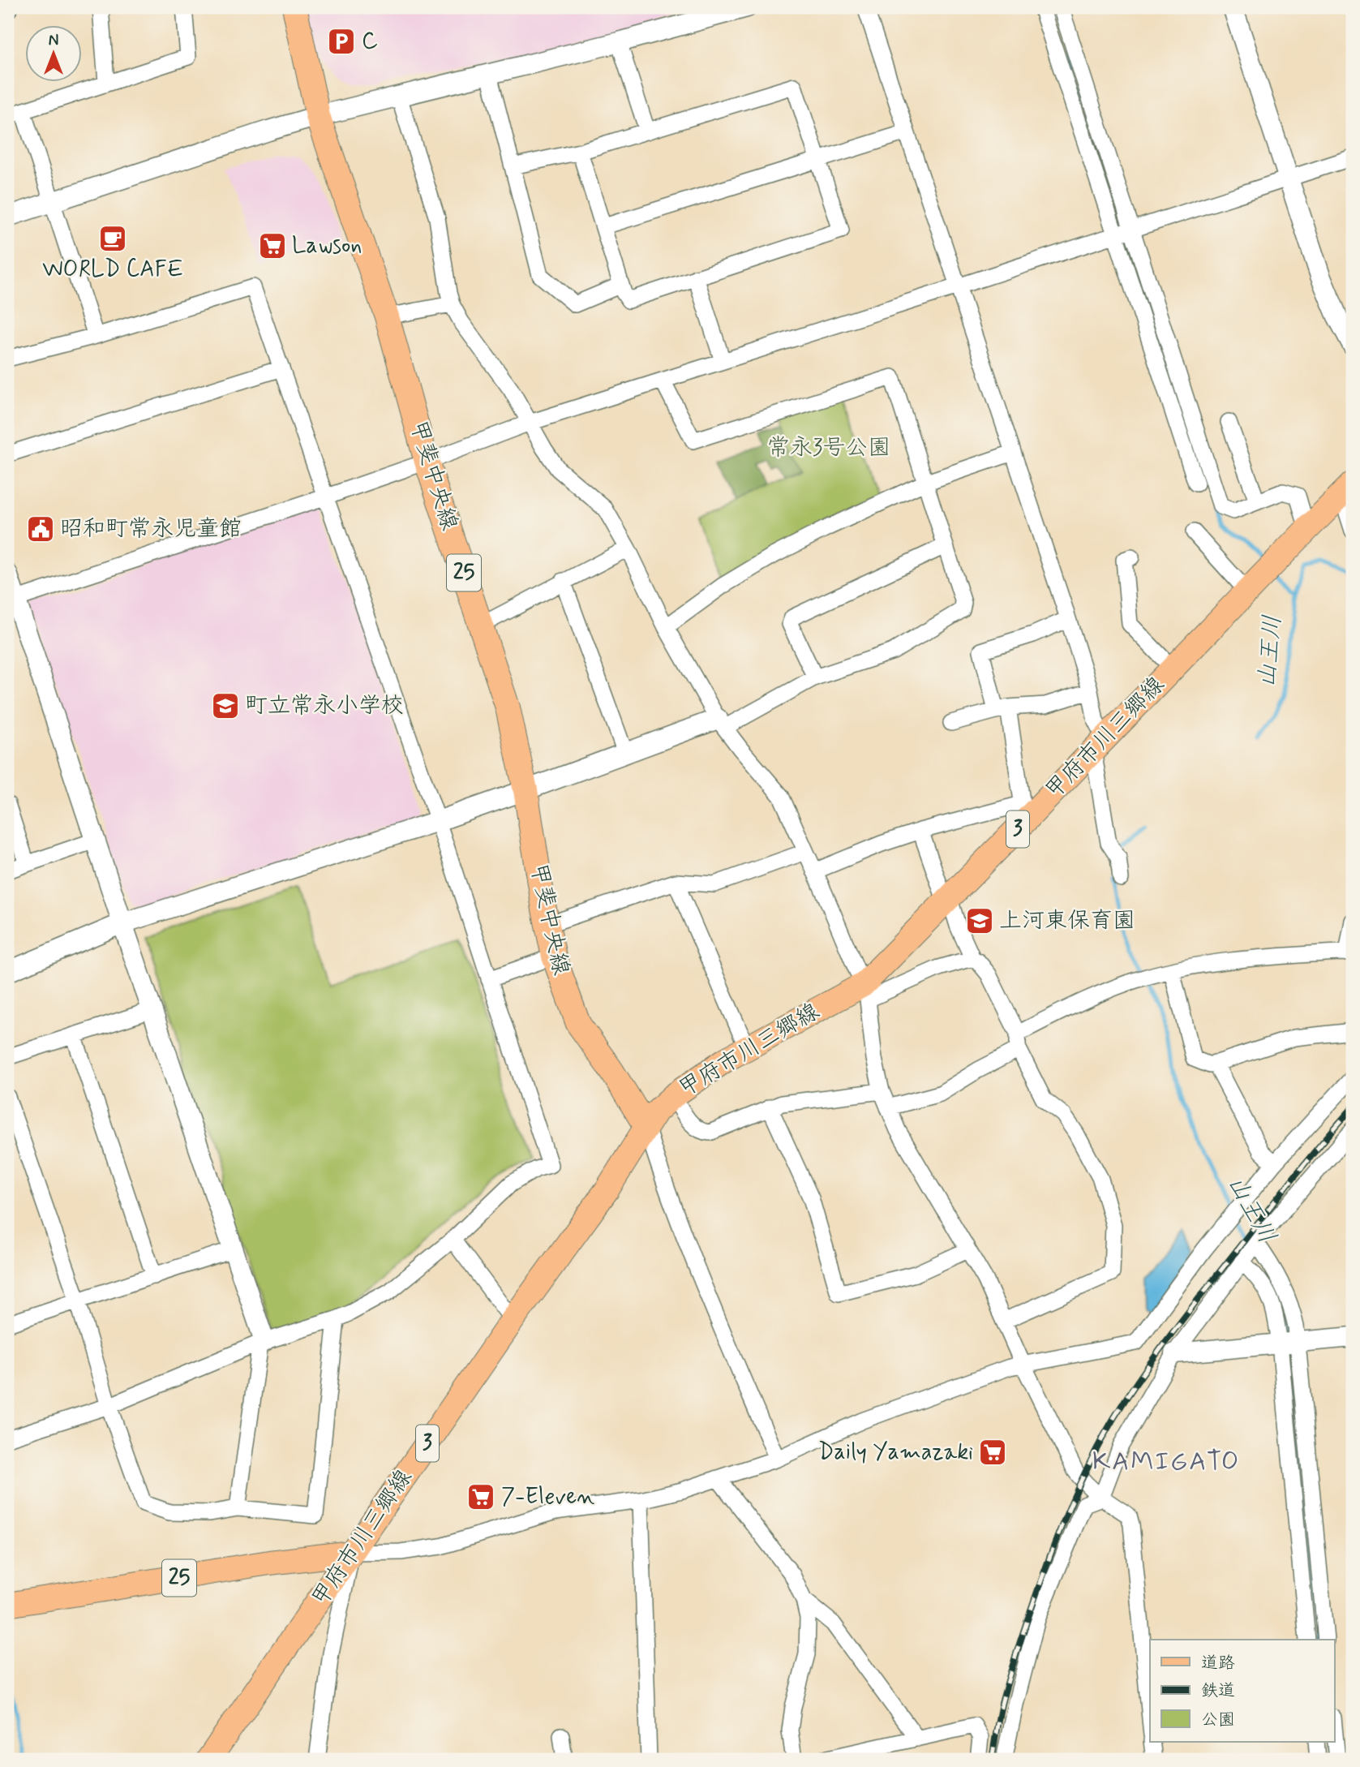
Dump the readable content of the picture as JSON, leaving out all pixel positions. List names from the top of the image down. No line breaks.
{"streets":{"main road":["甲斐中央線","25","甲府市川三郷線","3"]},"crossings":[["甲斐中央線","甲府市川三郷線"],["25","甲府市川三郷線"]],"districts":["KAMIGATO"],"water":["山王川"],"parks":["常永3号公園"],"places":{"parking":["C"],"cafe":["WORLD CAFE"],"supermarket":["Lawson","Daily Yamazaki","7-Eleven"],"public building":["昭和町常永児童館"],"school or university":["町立常永小学校","上河東保育園"]},"legend":["道路","鉄道","公園"],"north":"top"}
